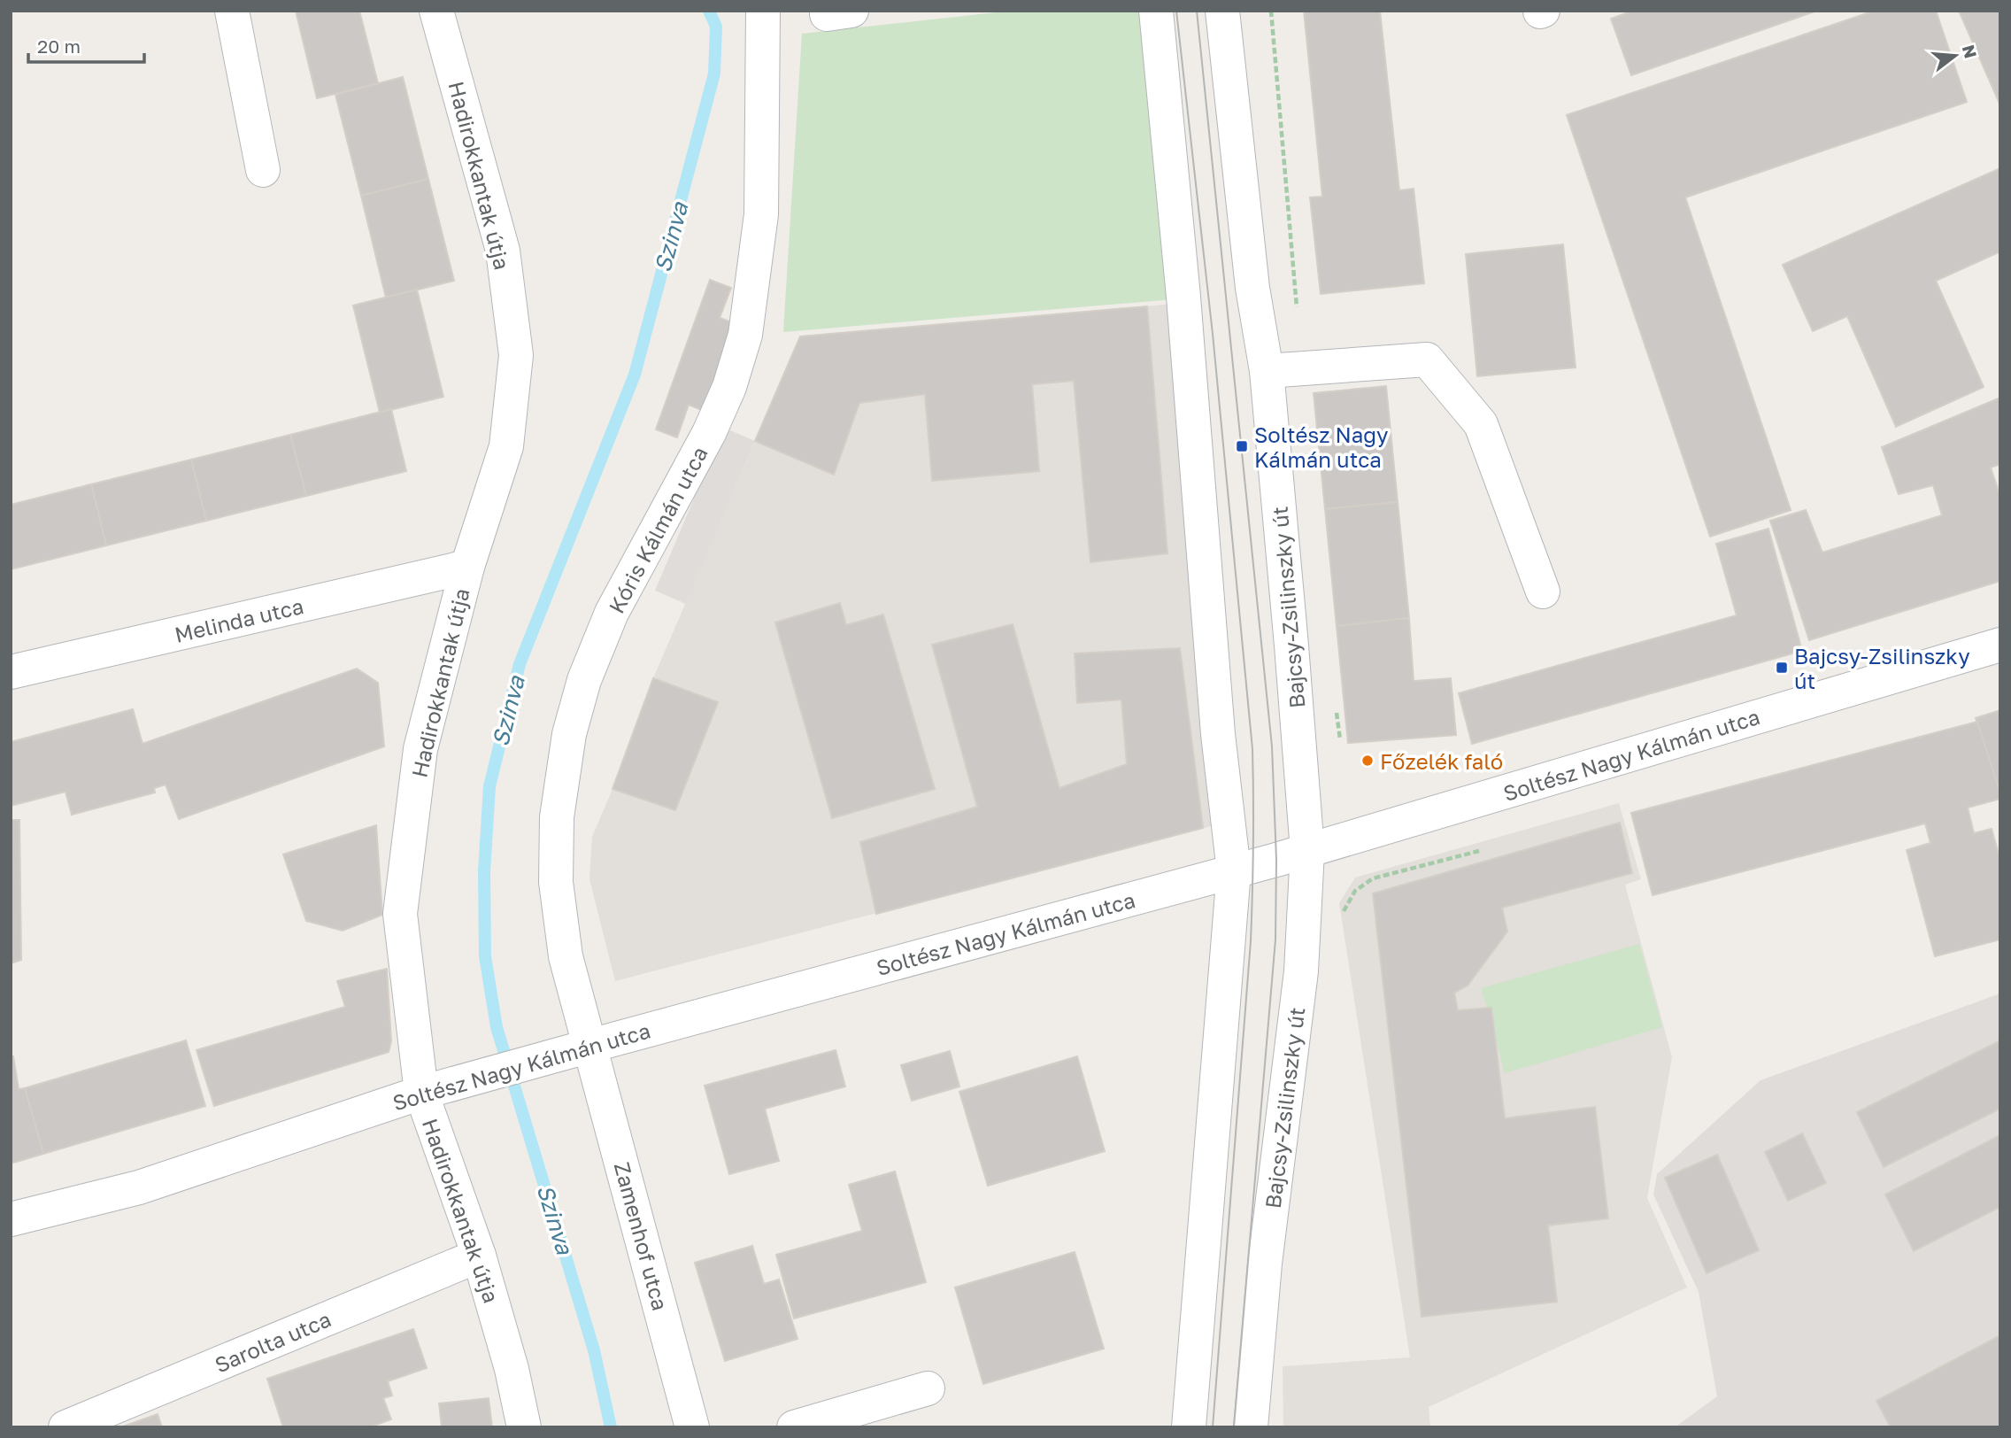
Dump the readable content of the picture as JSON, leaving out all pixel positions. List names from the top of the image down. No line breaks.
{"streets":{"street":["Hadirokkantak útja","Kóris Kálmán utca","Bajcsy-Zsilinszky út","Melinda utca","Soltész Nagy Kálmán utca","Zamenhof utca","Sarolta utca"]},"crossings":[["Hadirokkantak útja","Melinda utca"],["Hadirokkantak útja","Soltész Nagy Kálmán utca"],["Hadirokkantak útja","Sarolta utca"],["Kóris Kálmán utca","Soltész Nagy Kálmán utca"],["Kóris Kálmán utca","Zamenhof utca"],["Bajcsy-Zsilinszky út","Soltész Nagy Kálmán utca"],["Soltész Nagy Kálmán utca","Zamenhof utca"]],"water":["Szinva"],"places":{"transit":["Soltész Nagy Kálmán utca","Bajcsy-Zsilinszky út"],"other":["Főzelék faló"]},"scale_bar":"20 m","north":"right"}
